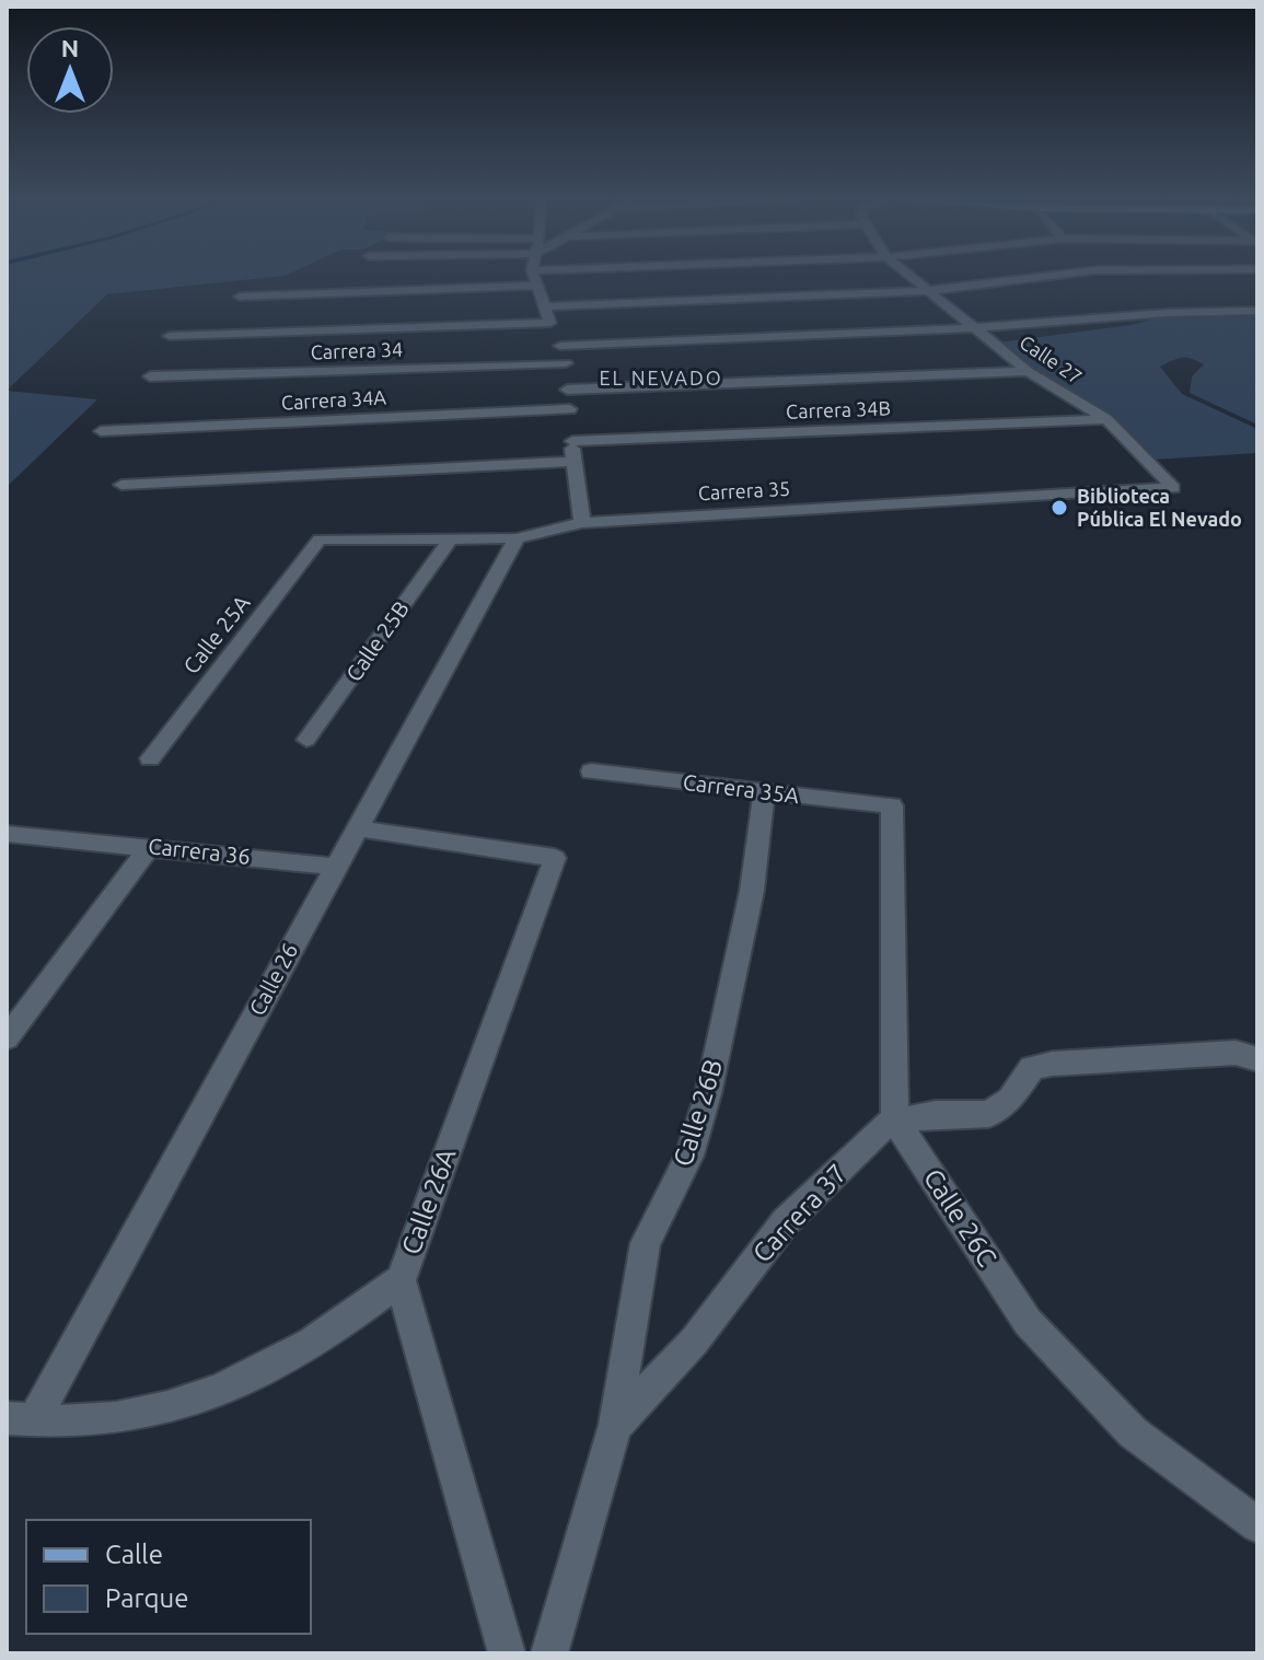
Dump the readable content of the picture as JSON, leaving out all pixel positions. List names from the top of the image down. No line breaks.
{"streets":{"street":["Carrera 34","Calle 27","Carrera 34A","Carrera 34B","Carrera 35","Calle 25A","Calle 25B","Carrera 35A","Carrera 36","Calle 26","Calle 26B","Calle 26A","Carrera 37","Calle 26C"]},"crossings":[["Calle 27","Carrera 34B"],["Calle 27","Carrera 35"],["Carrera 35","Calle 25A"],["Carrera 35","Calle 25B"],["Carrera 35","Calle 26"],["Carrera 35A","Calle 26B"],["Carrera 35A","Carrera 37"],["Carrera 35A","Calle 26C"],["Carrera 36","Calle 26"],["Calle 26","Calle 26A"],["Calle 26B","Carrera 37"],["Carrera 37","Calle 26C"]],"districts":["EL NEVADO"],"places":["Biblioteca Pública El Nevado"],"legend":["Calle","Parque"],"north":"top"}
